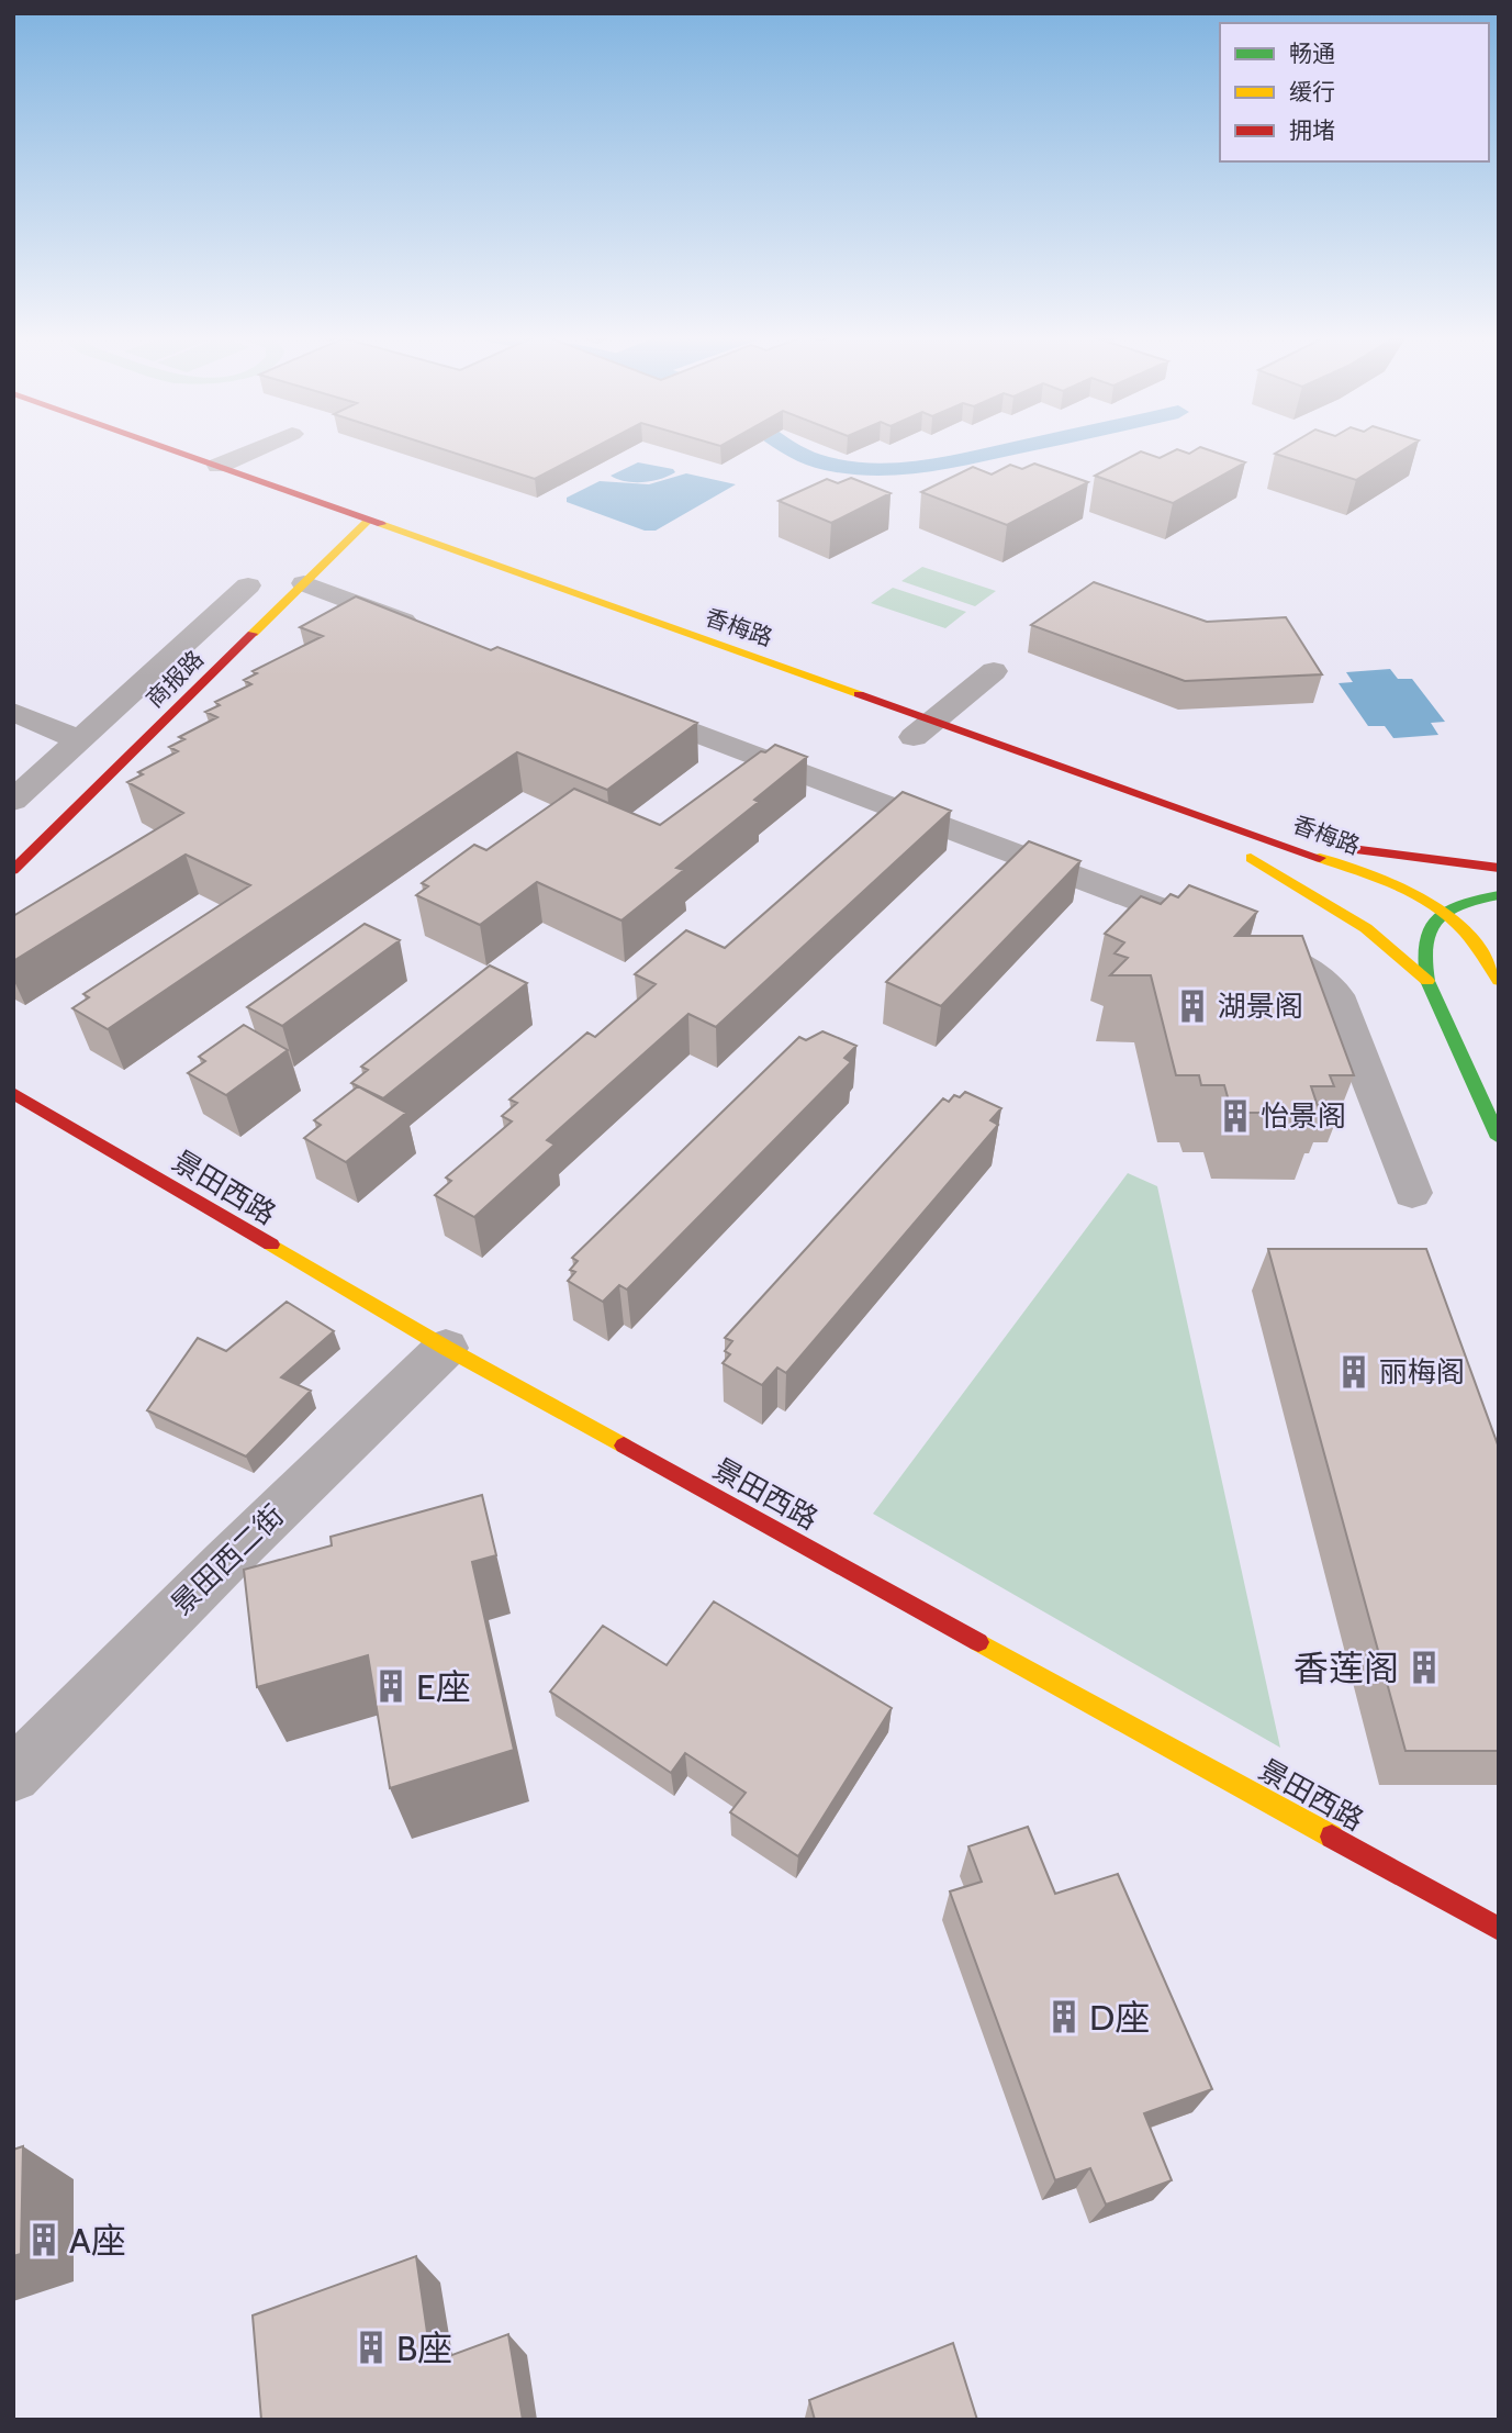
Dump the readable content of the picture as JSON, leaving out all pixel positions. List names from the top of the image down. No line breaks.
{"streets":{"main road":["香梅路","商报路","景田西路"],"street":["景田西二街"]},"crossings":[["香梅路","商报路"],["景田西路","景田西二街"]],"places":{"building":["湖景阁","怡景阁","丽梅阁","香莲阁","E座","D座","A座","B座"]},"legend":["畅通","缓行","拥堵"]}
